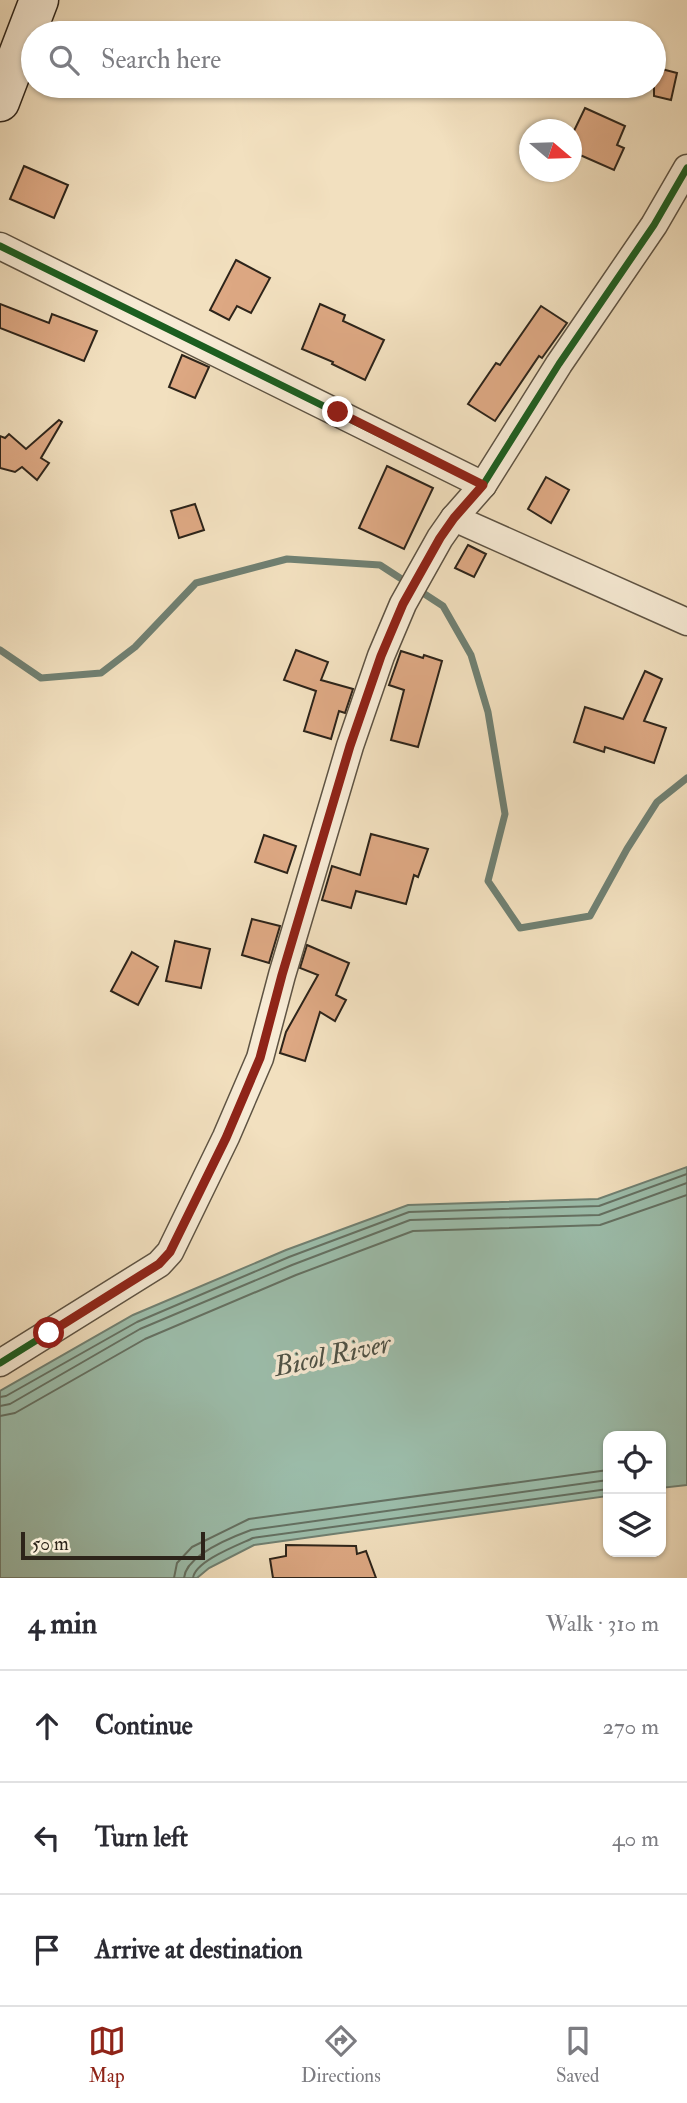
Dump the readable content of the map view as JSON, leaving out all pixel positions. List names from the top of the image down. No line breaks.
{"water":["Bicol River"],"scale_bar":"50 m","north":"right","page":{"search":"Search here","scale":"50 m","heading":["4 min","Walk · 310 m"],"list":[["Continue","270 m"],["Turn left","40 m"],"Arrive at destination"],"nav":["Map","Directions","Saved"]}}
